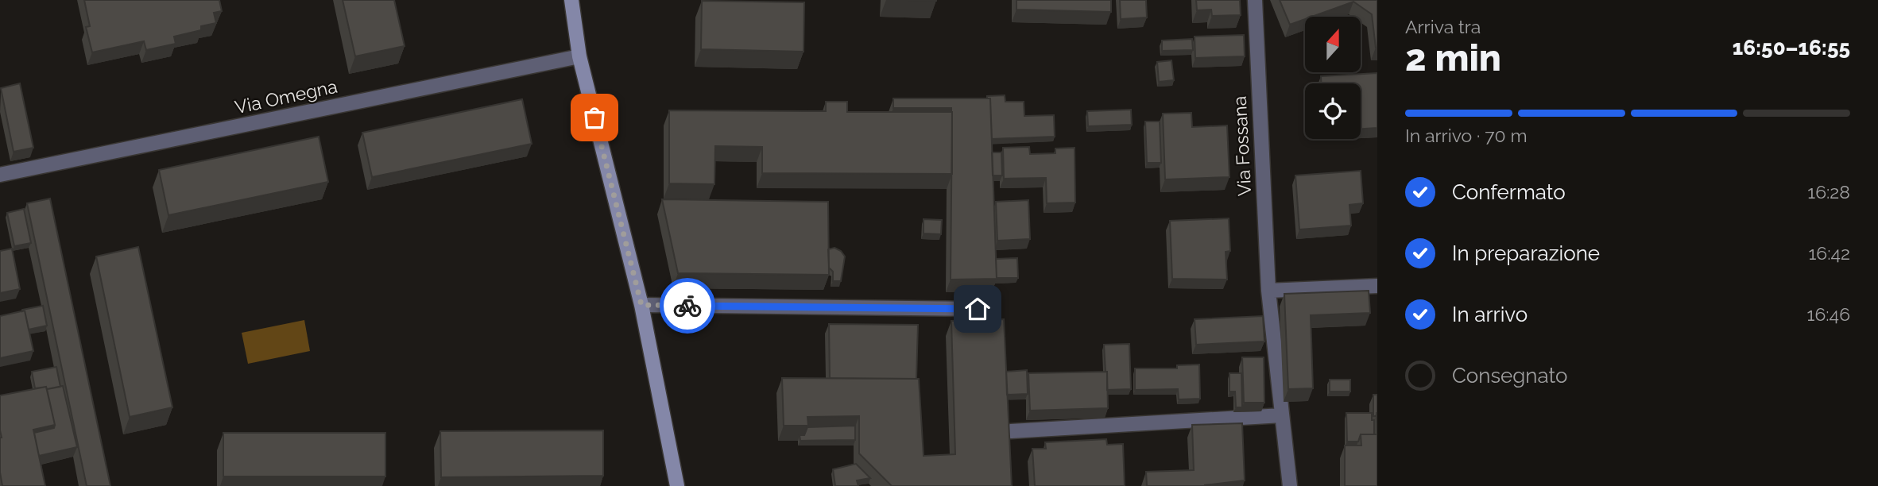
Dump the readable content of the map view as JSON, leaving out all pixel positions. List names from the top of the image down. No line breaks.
{"streets":{"street":["Via Omegna","Via Fossana"]},"north":"top","page":{"heading":["2 min","Arriva tra","16:50–16:55"],"bar":"In arrivo · 70 m","list":[["Confermato","16:28"],["In preparazione","16:42"],["In arrivo","16:46"],"Consegnato"]}}
